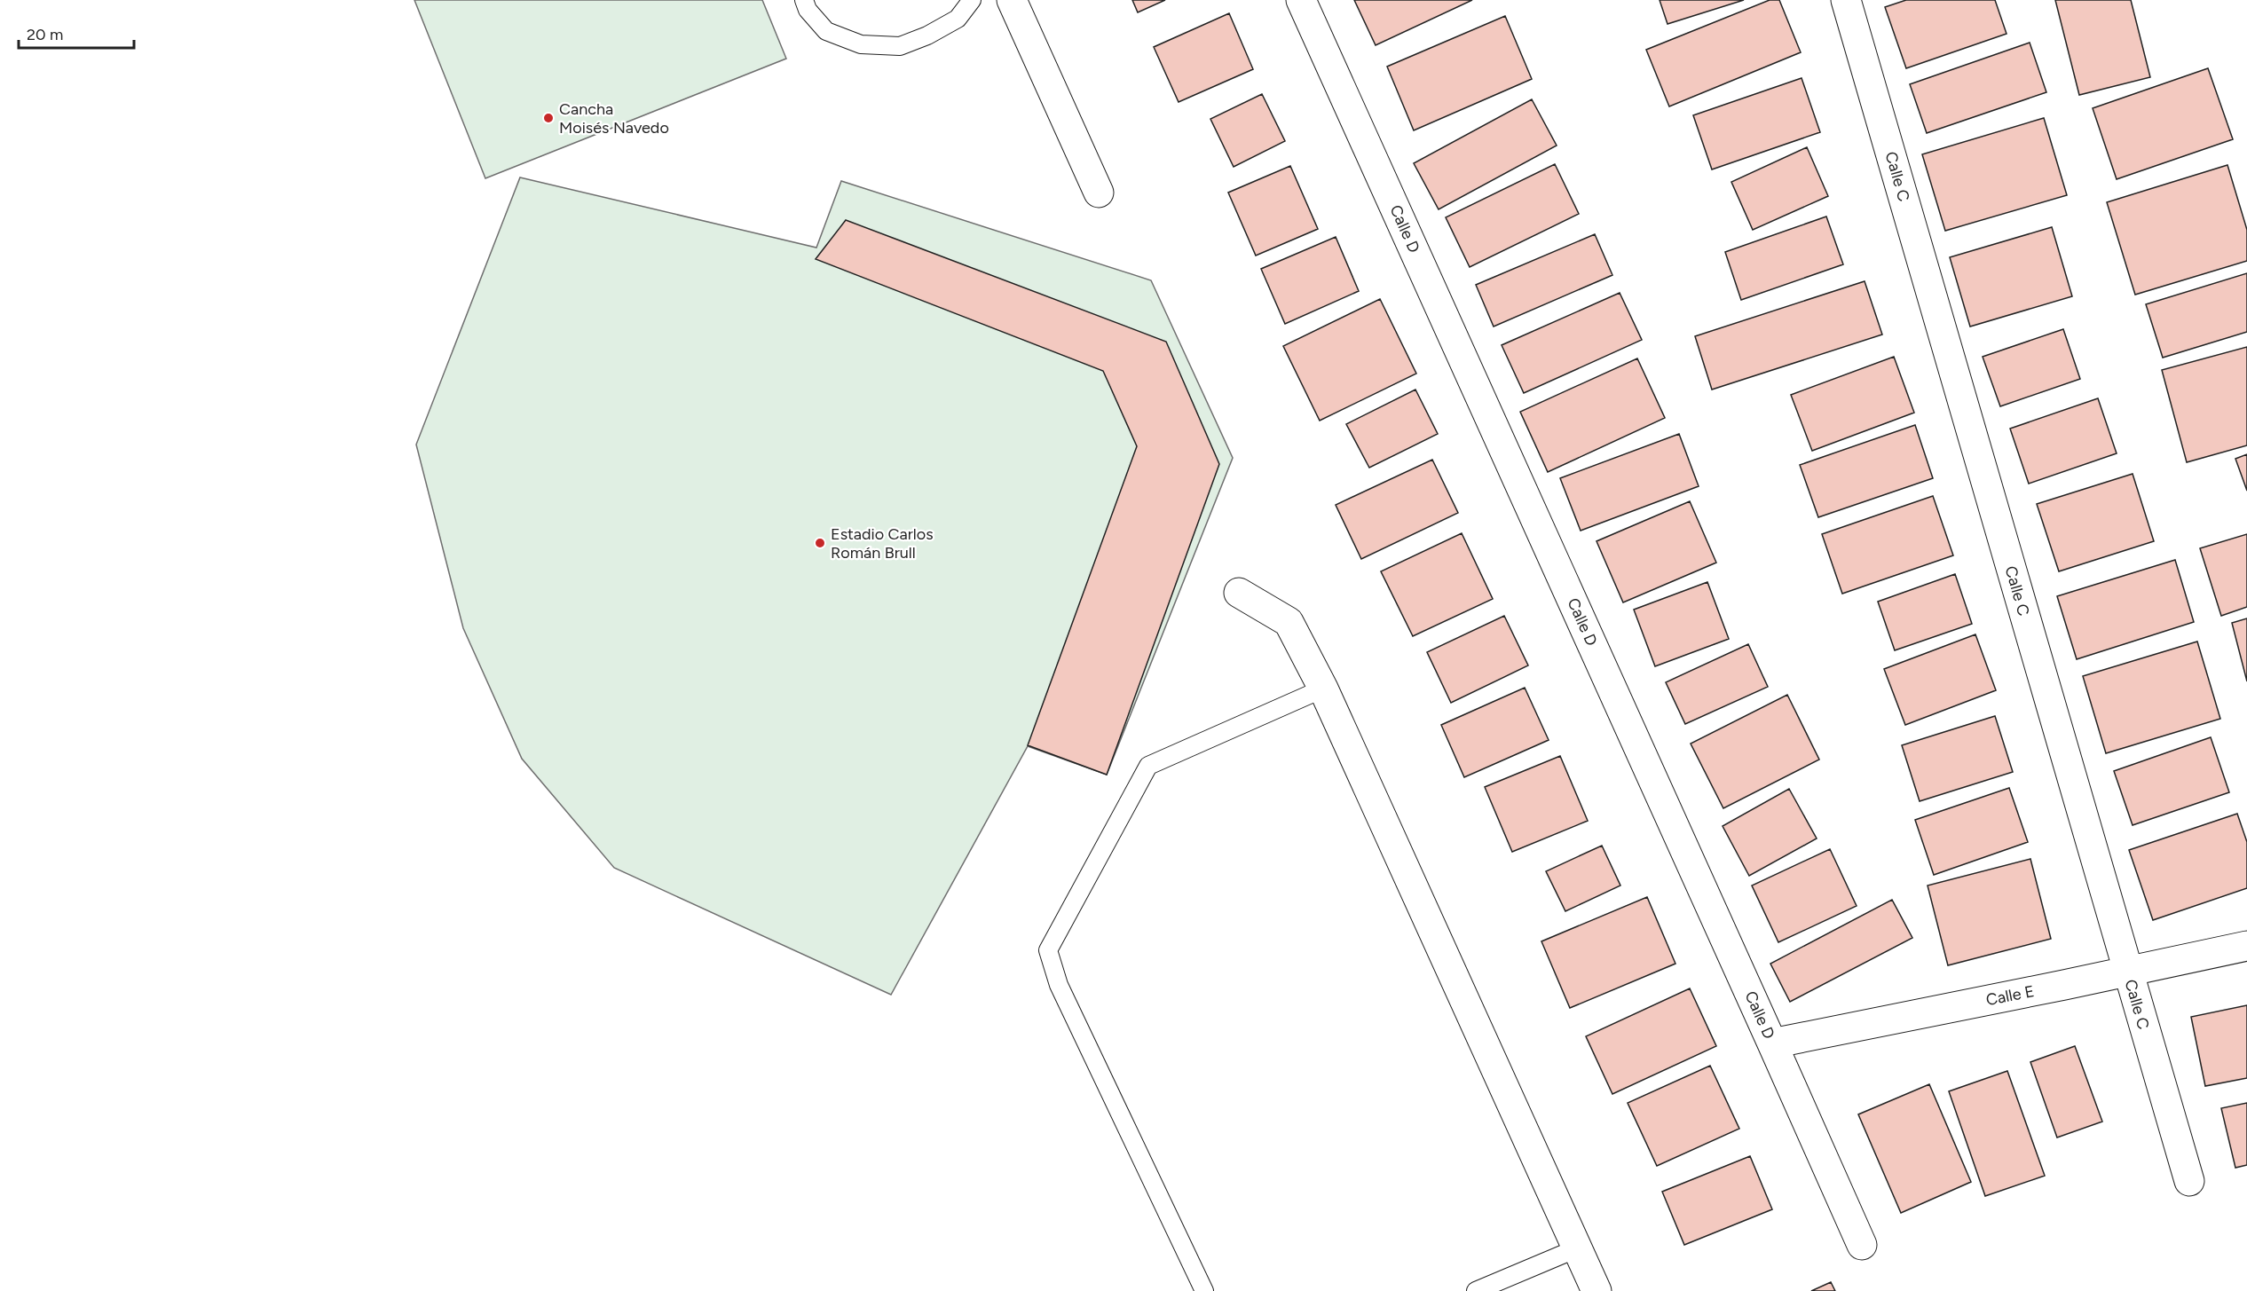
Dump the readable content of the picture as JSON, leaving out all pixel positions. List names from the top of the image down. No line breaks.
{"streets":{"street":["Calle C","Calle D","Calle E"]},"crossings":[["Calle C","Calle E"],["Calle D","Calle E"]],"places":["Cancha Moisés Navedo","Estadio Carlos Román Brull"],"scale_bar":"20 m"}
